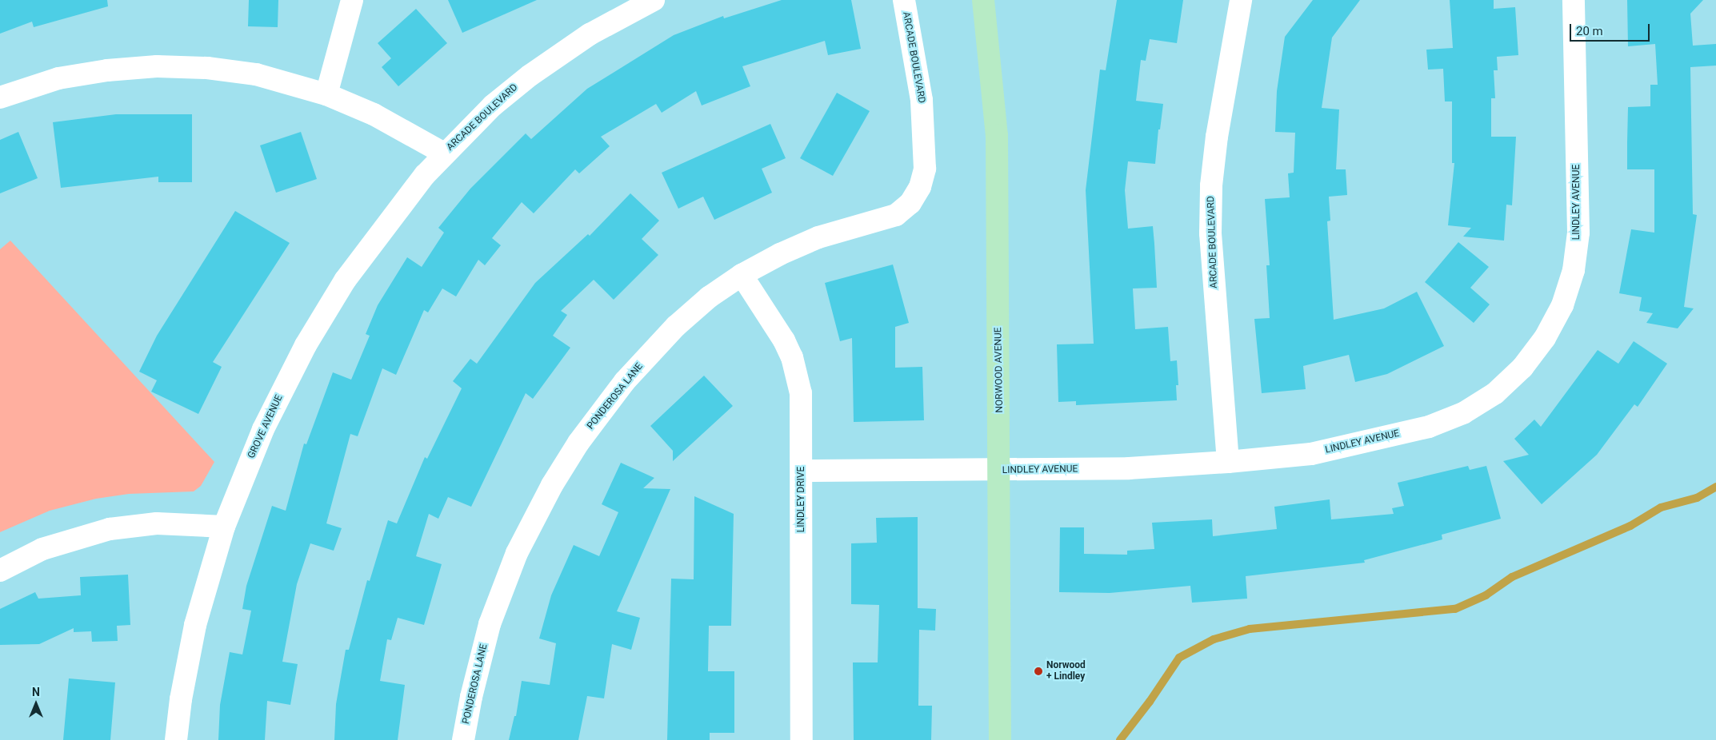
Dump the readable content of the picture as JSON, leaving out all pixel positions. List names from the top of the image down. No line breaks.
{"streets":{"main road":["NORWOOD AVENUE"],"street":["ARCADE BOULEVARD","LINDLEY AVENUE","PONDEROSA LANE","GROVE AVENUE","LINDLEY DRIVE"]},"crossings":[["ARCADE BOULEVARD","LINDLEY AVENUE"],["ARCADE BOULEVARD","PONDEROSA LANE"],["ARCADE BOULEVARD","GROVE AVENUE"],["LINDLEY AVENUE","NORWOOD AVENUE"],["LINDLEY AVENUE","LINDLEY DRIVE"],["PONDEROSA LANE","LINDLEY DRIVE"]],"places":["Norwood + Lindley"],"scale_bar":"20 m","north":"top"}
